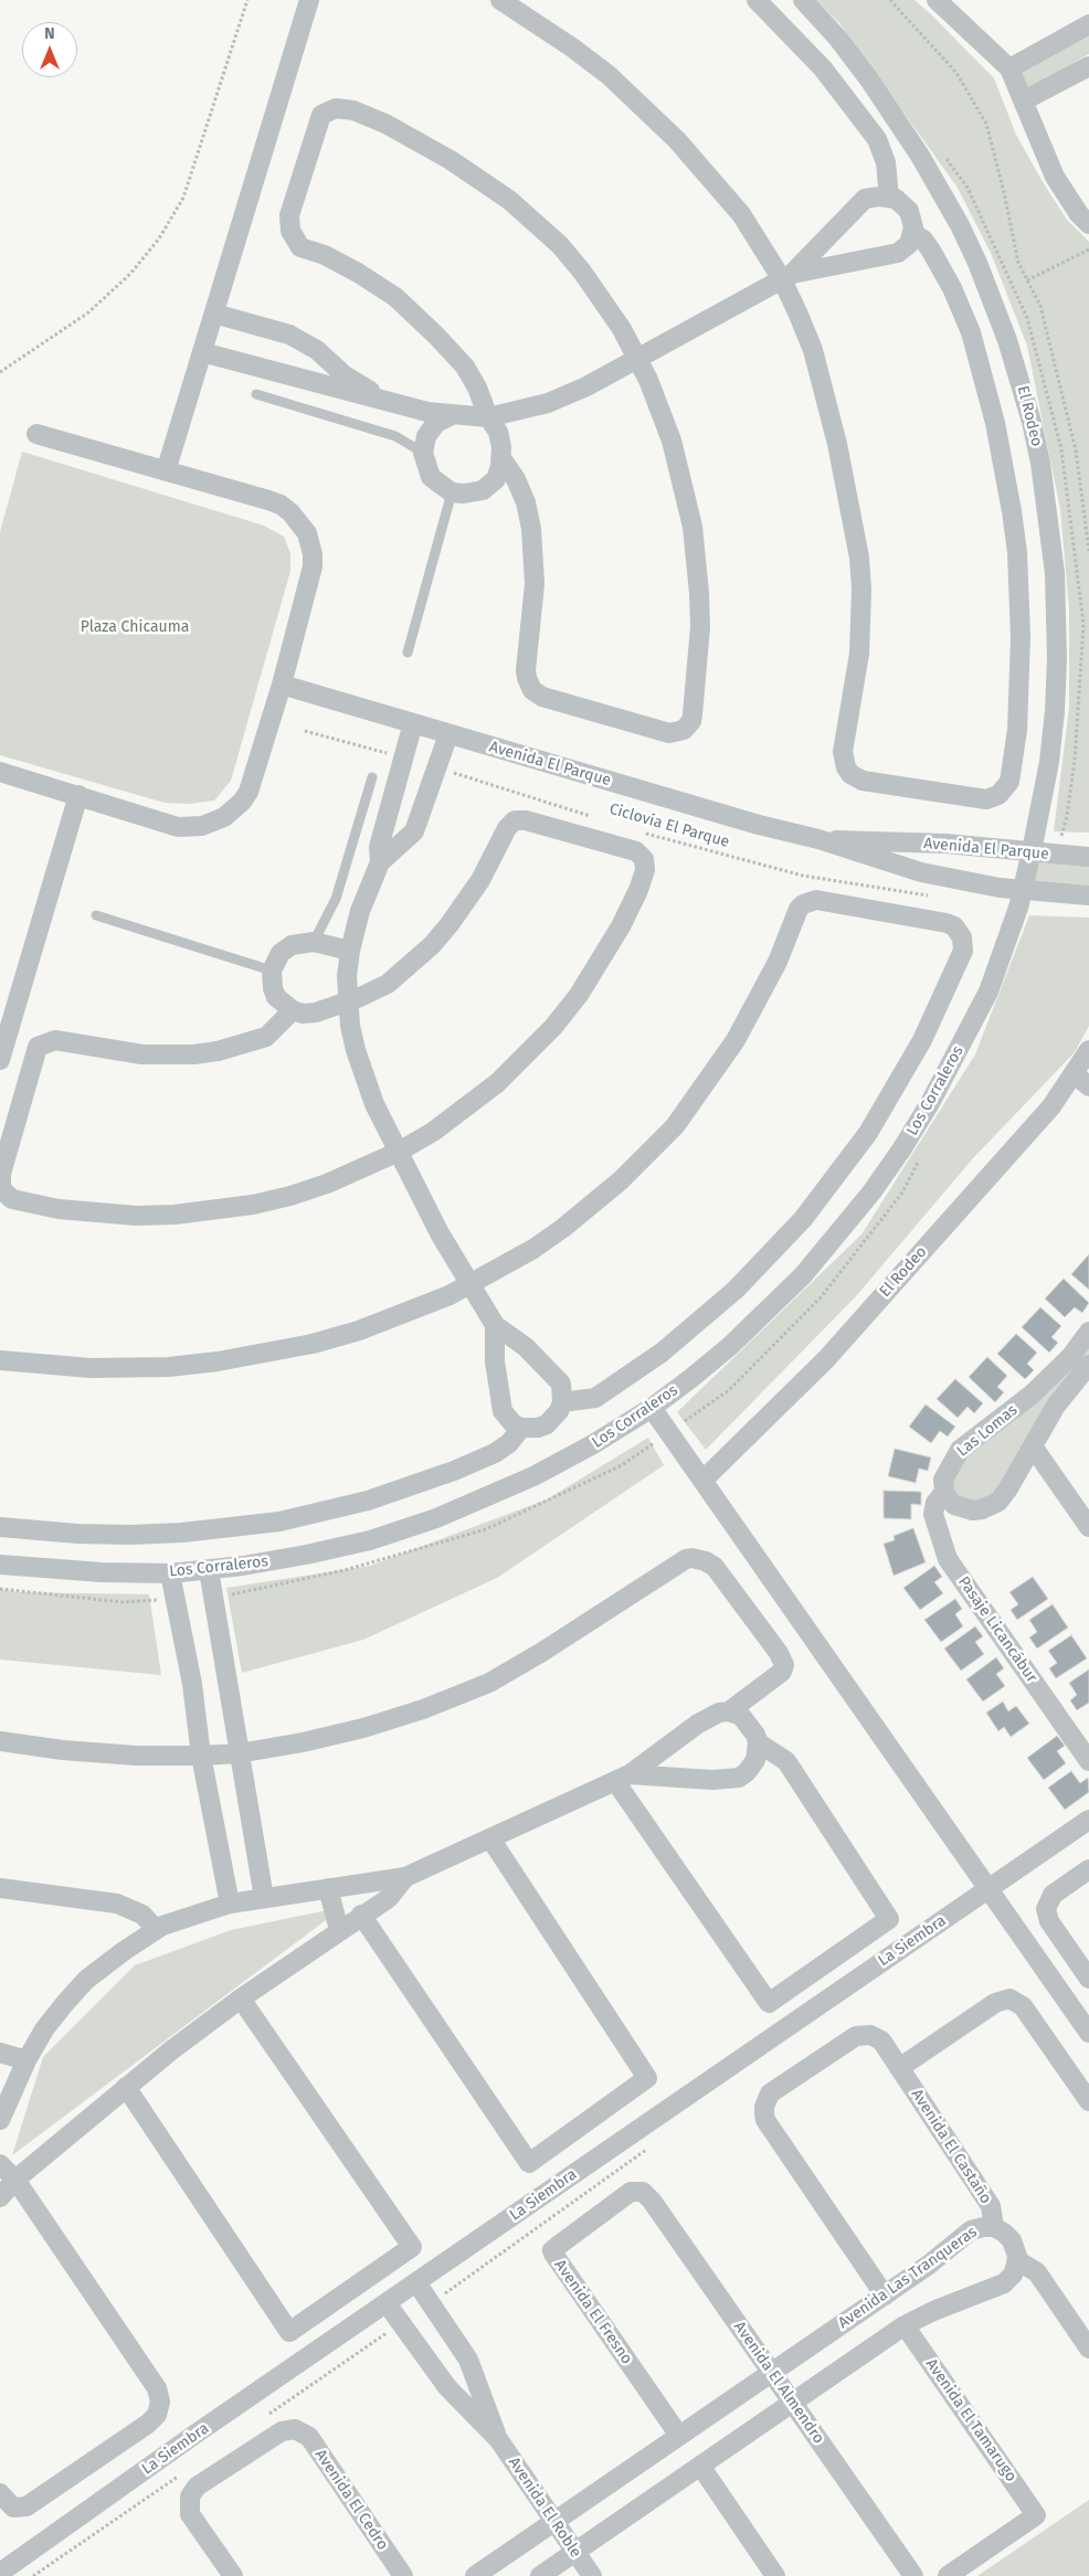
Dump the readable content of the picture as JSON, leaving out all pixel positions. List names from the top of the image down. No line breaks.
{"streets":{"street":["El Rodeo","Avenida El Parque","Los Corraleros","Las Lomas","Pasaje Licancábur","La Siembra","Avenida El Castaño","Avenida Las Tranqueras","Avenida El Fresno","Avenida El Almendro","Avenida El Tamarugo","Avenida El Cedro","Avenida El Roble"],"path":["Ciclovía El Parque"]},"crossings":[["El Rodeo","Avenida El Parque"],["El Rodeo","Los Corraleros"],["Avenida El Parque","Los Corraleros"],["Las Lomas","Pasaje Licancábur"],["La Siembra","Avenida El Roble"],["Avenida El Castaño","Avenida Las Tranqueras"],["Avenida Las Tranqueras","Avenida El Fresno"],["Avenida Las Tranqueras","Avenida El Almendro"],["Avenida Las Tranqueras","Avenida El Roble"],["Avenida El Fresno","Avenida El Almendro"]],"parks":["Plaza Chicauma"],"north":"top"}
